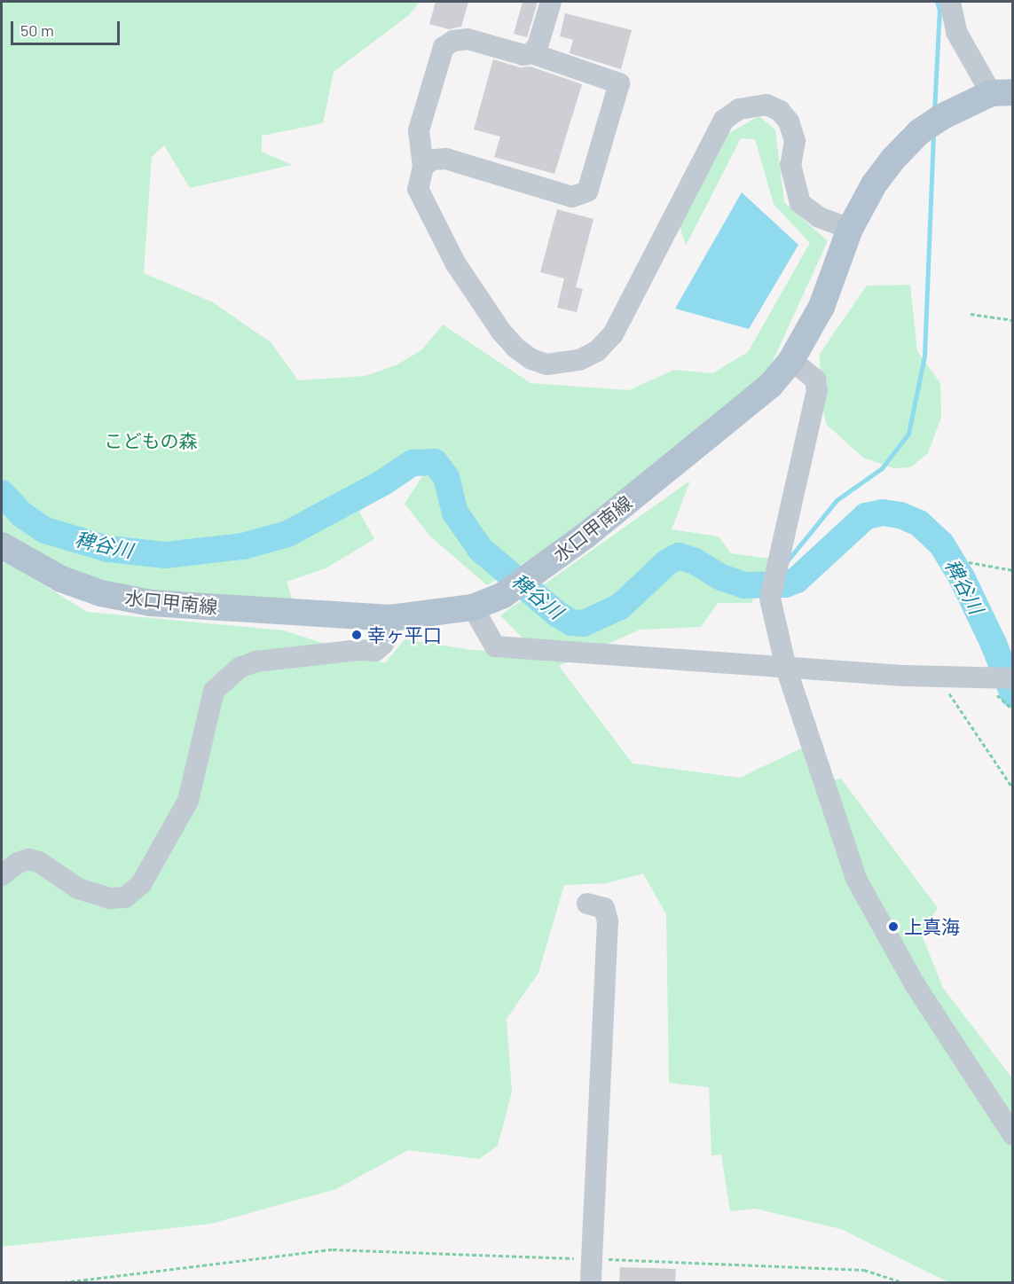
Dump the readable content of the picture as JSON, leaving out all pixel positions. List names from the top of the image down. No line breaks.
{"streets":{"main road":["水口甲南線"]},"water":["稗谷川"],"parks":["こどもの森"],"places":["幸ヶ平口","上真海"],"scale_bar":"50 m"}
